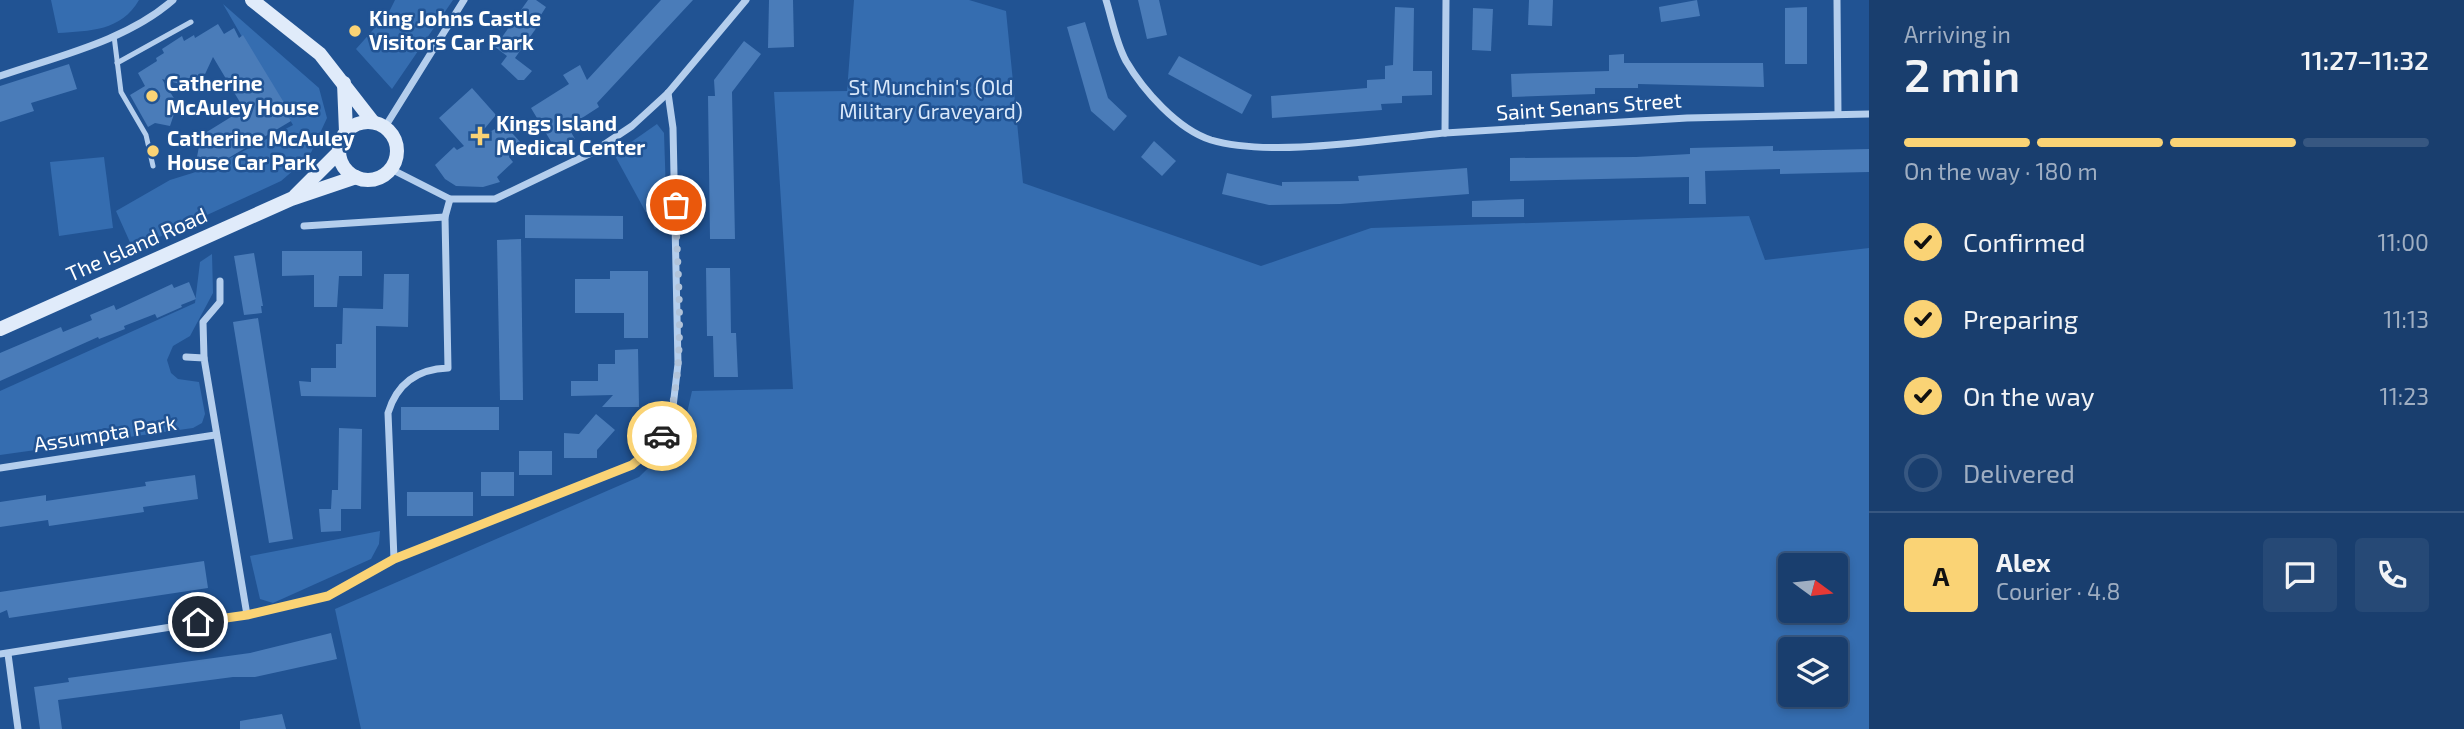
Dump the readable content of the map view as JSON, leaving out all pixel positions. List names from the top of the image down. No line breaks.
{"streets":{"main road":["The Island Road"],"street":["Saint Senans Street","Assumpta Park"]},"parks":["St Munchin's (Old Military Graveyard)"],"places":{"other":["King Johns Castle Visitors Car Park","Catherine McAuley House","Catherine McAuley House Car Park"],"health":["Kings Island Medical Center"]},"north":"right","page":{"heading":["2 min","Arriving in","11:27–11:32"],"panel":["Alex","Courier · 4.8"],"bar":"On the way · 180 m","list":[["Confirmed","11:00"],["Preparing","11:13"],["On the way","11:23"],"Delivered"],"round":"A"}}
